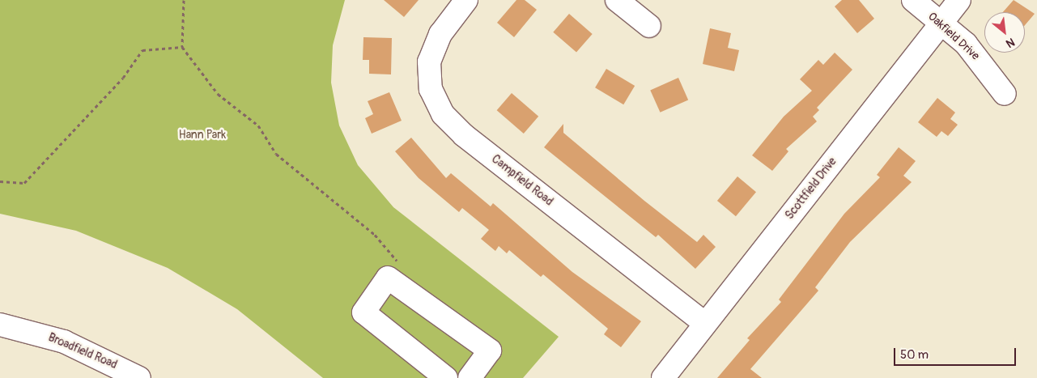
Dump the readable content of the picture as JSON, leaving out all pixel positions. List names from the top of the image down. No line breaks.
{"streets":{"street":["Oakfield Drive","Campfield Road","Scottfield Drive","Broadfield Road"]},"crossings":[["Oakfield Drive","Scottfield Drive"],["Campfield Road","Scottfield Drive"]],"parks":["Hann Park"],"scale_bar":"50 m","north":"bottom right"}
